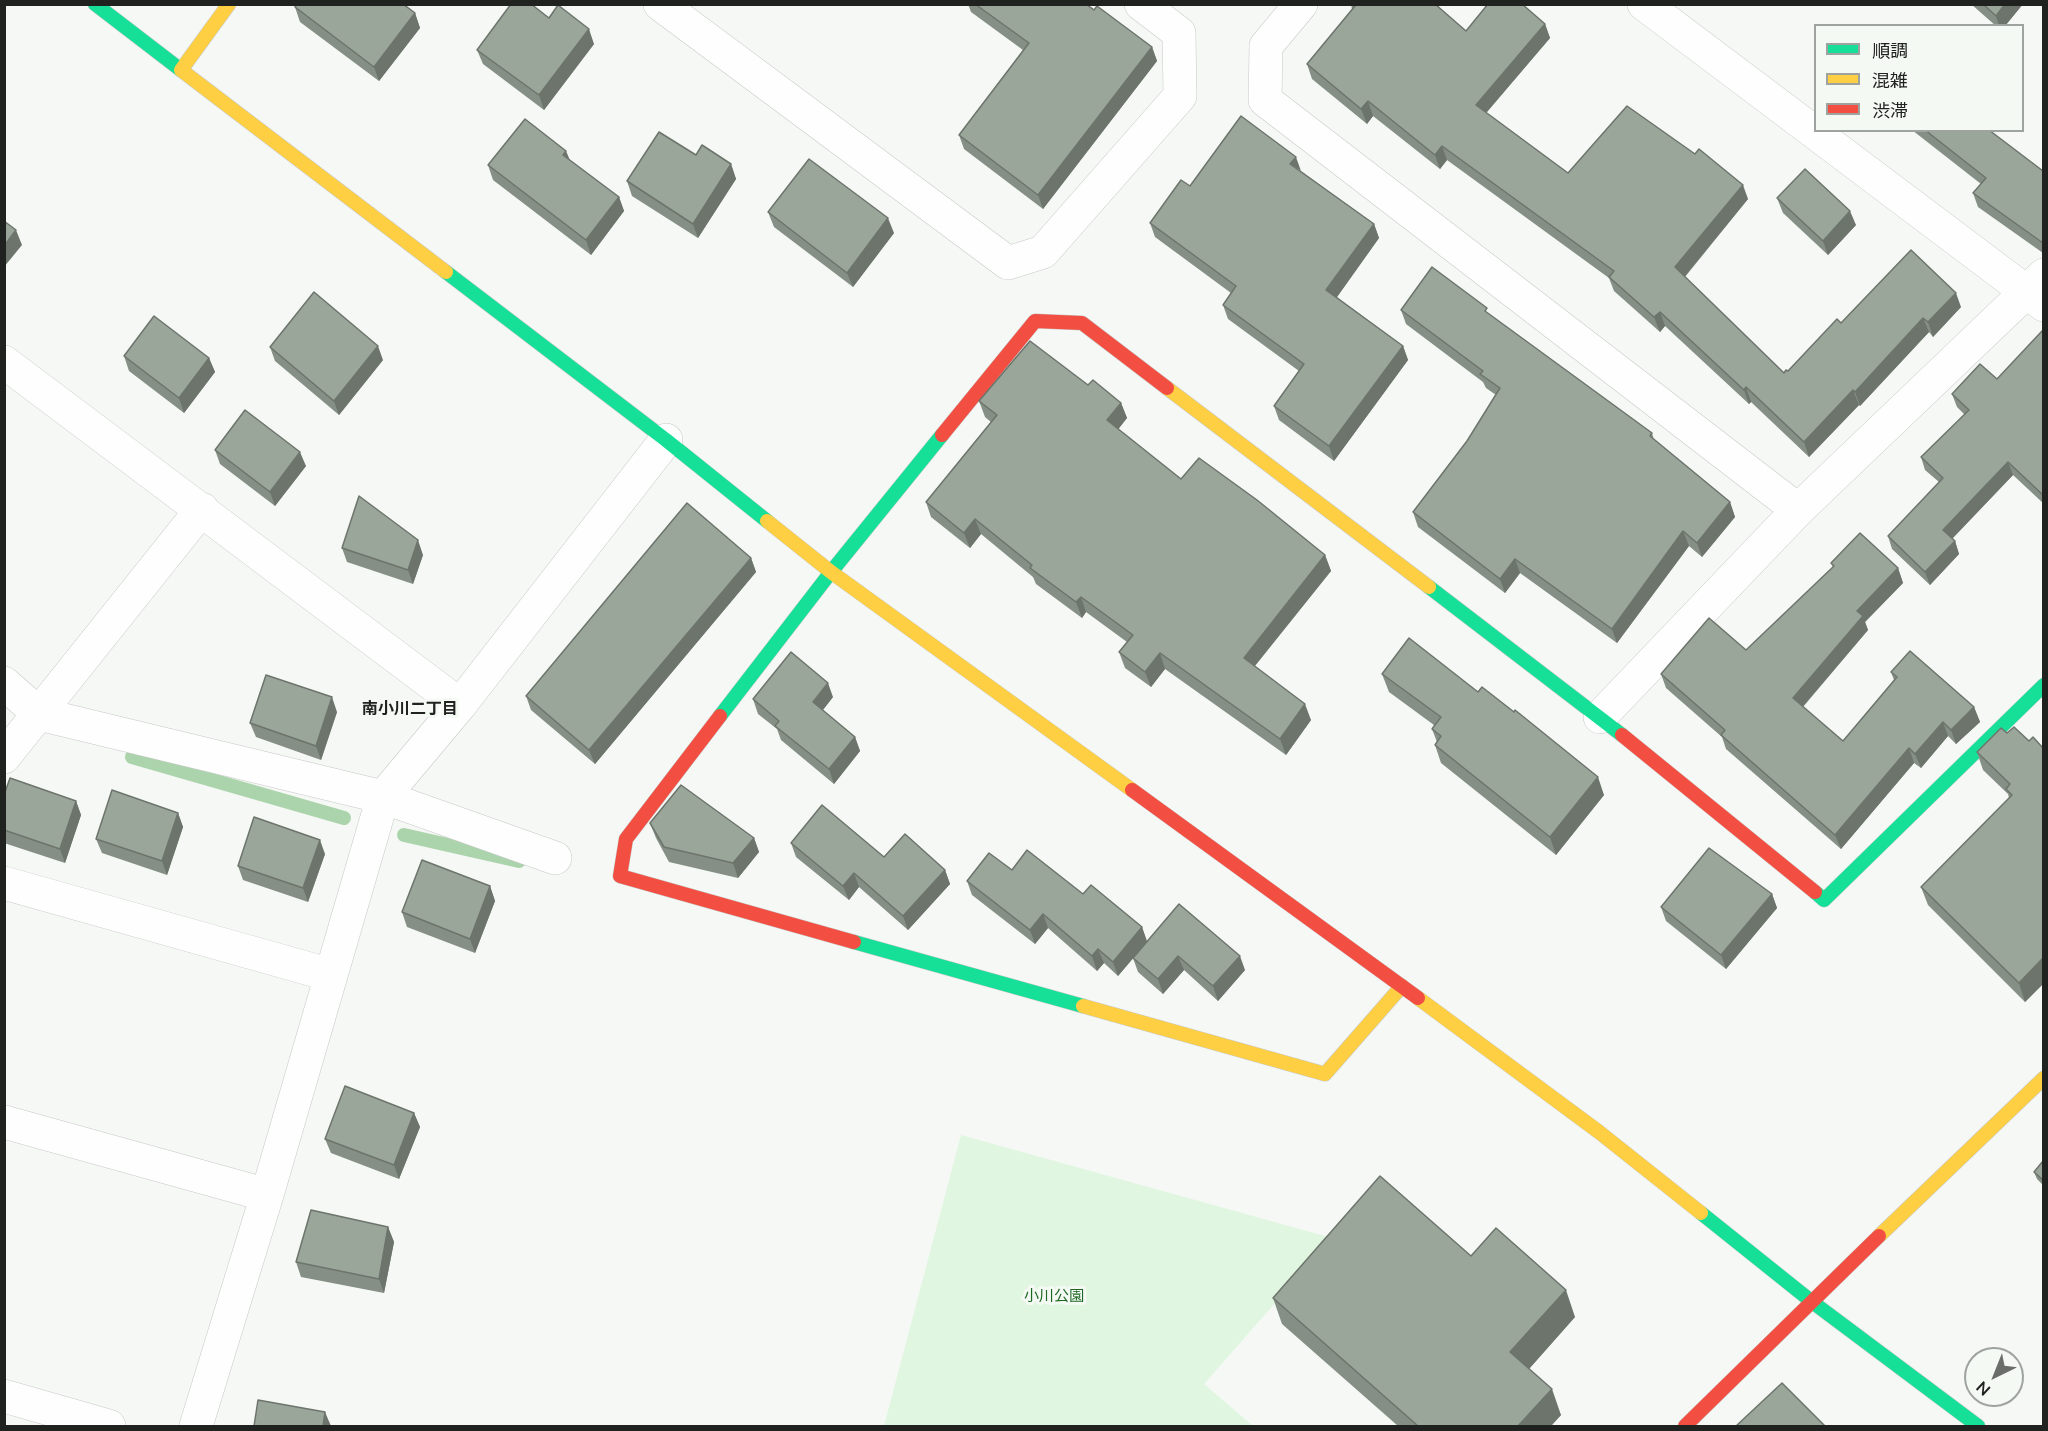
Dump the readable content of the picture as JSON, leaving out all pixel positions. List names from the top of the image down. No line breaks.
{"districts":["南小川二丁目"],"parks":["小川公園"],"legend":["順調","混雑","渋滞"],"north":"bottom left"}
